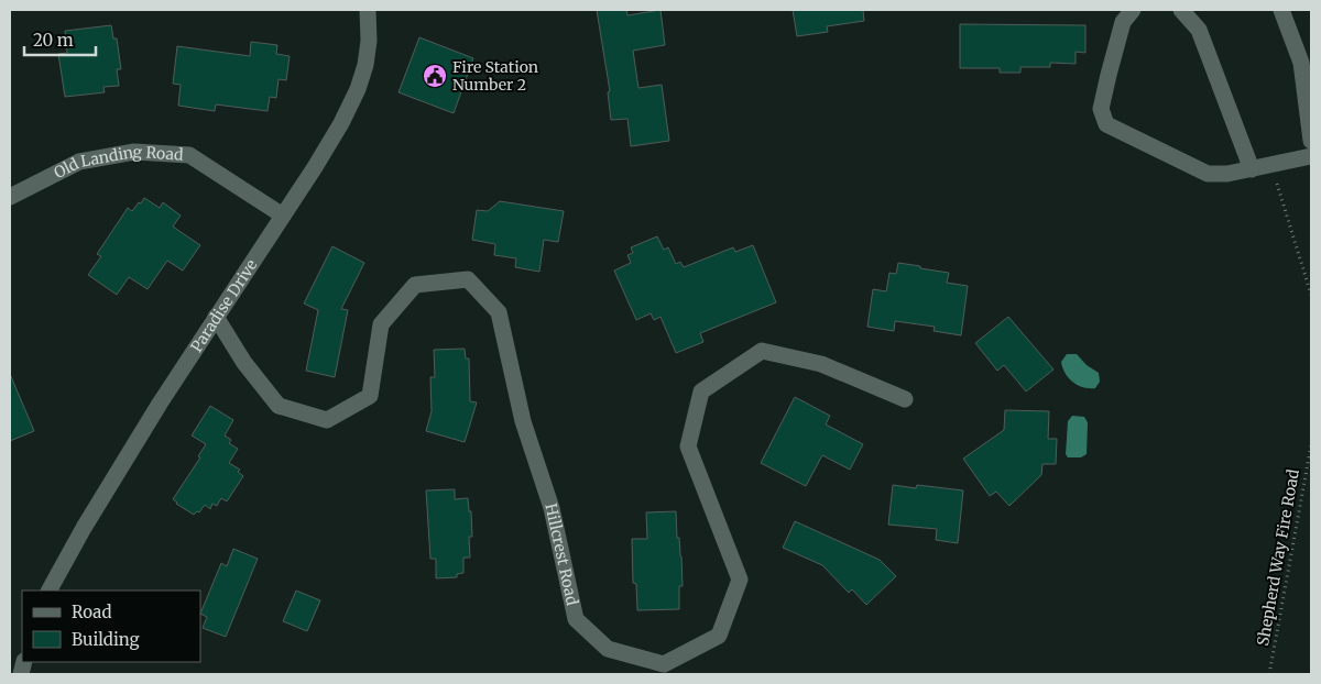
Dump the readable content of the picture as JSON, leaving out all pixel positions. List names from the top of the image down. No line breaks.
{"streets":{"street":["Old Landing Road","Paradise Drive","Hillcrest Road"],"path":["Shepherd Way Fire Road"]},"crossings":[["Old Landing Road","Paradise Drive"],["Paradise Drive","Hillcrest Road"]],"places":{"public building":["Fire Station Number 2"]},"legend":["Road","Building"],"scale_bar":"20 m"}
